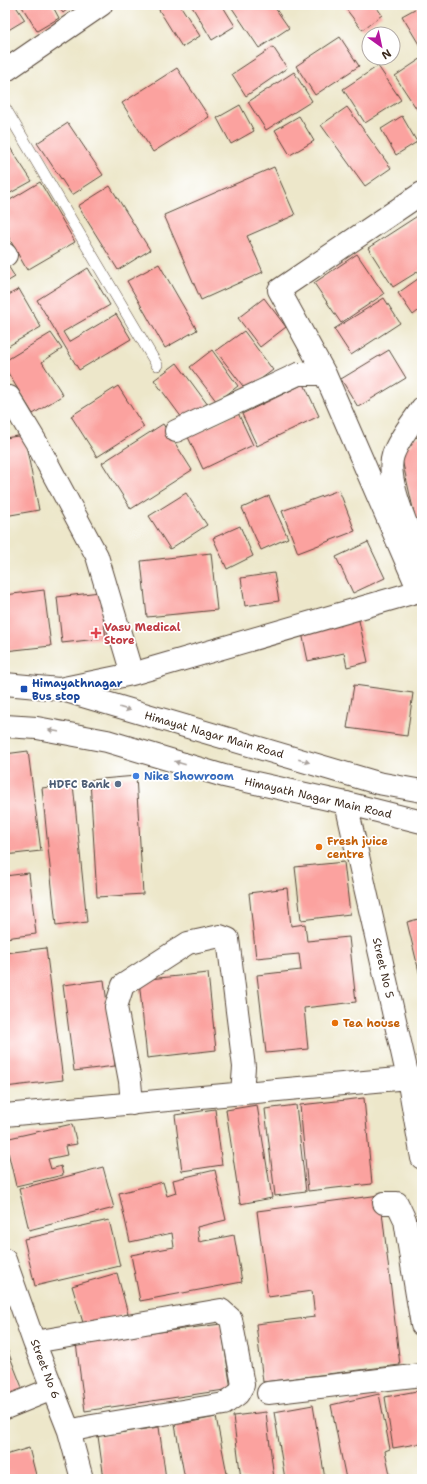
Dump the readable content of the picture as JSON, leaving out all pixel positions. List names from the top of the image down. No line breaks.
{"streets":{"street":["Himayat Nagar Main Road","Himayath Nagar Main Road","Street No 5","Street No 6"]},"crossings":[["Himayath Nagar Main Road","Street No 5"]],"one_way":["Himayat Nagar Main Road","Himayath Nagar Main Road"],"places":{"health":["Vasu Medical Store"],"transit":["Himayathnagar Bus stop"],"other":["Nike Showroom","HDFC Bank","Fresh juice centre","Tea house"]},"north":"bottom right"}
